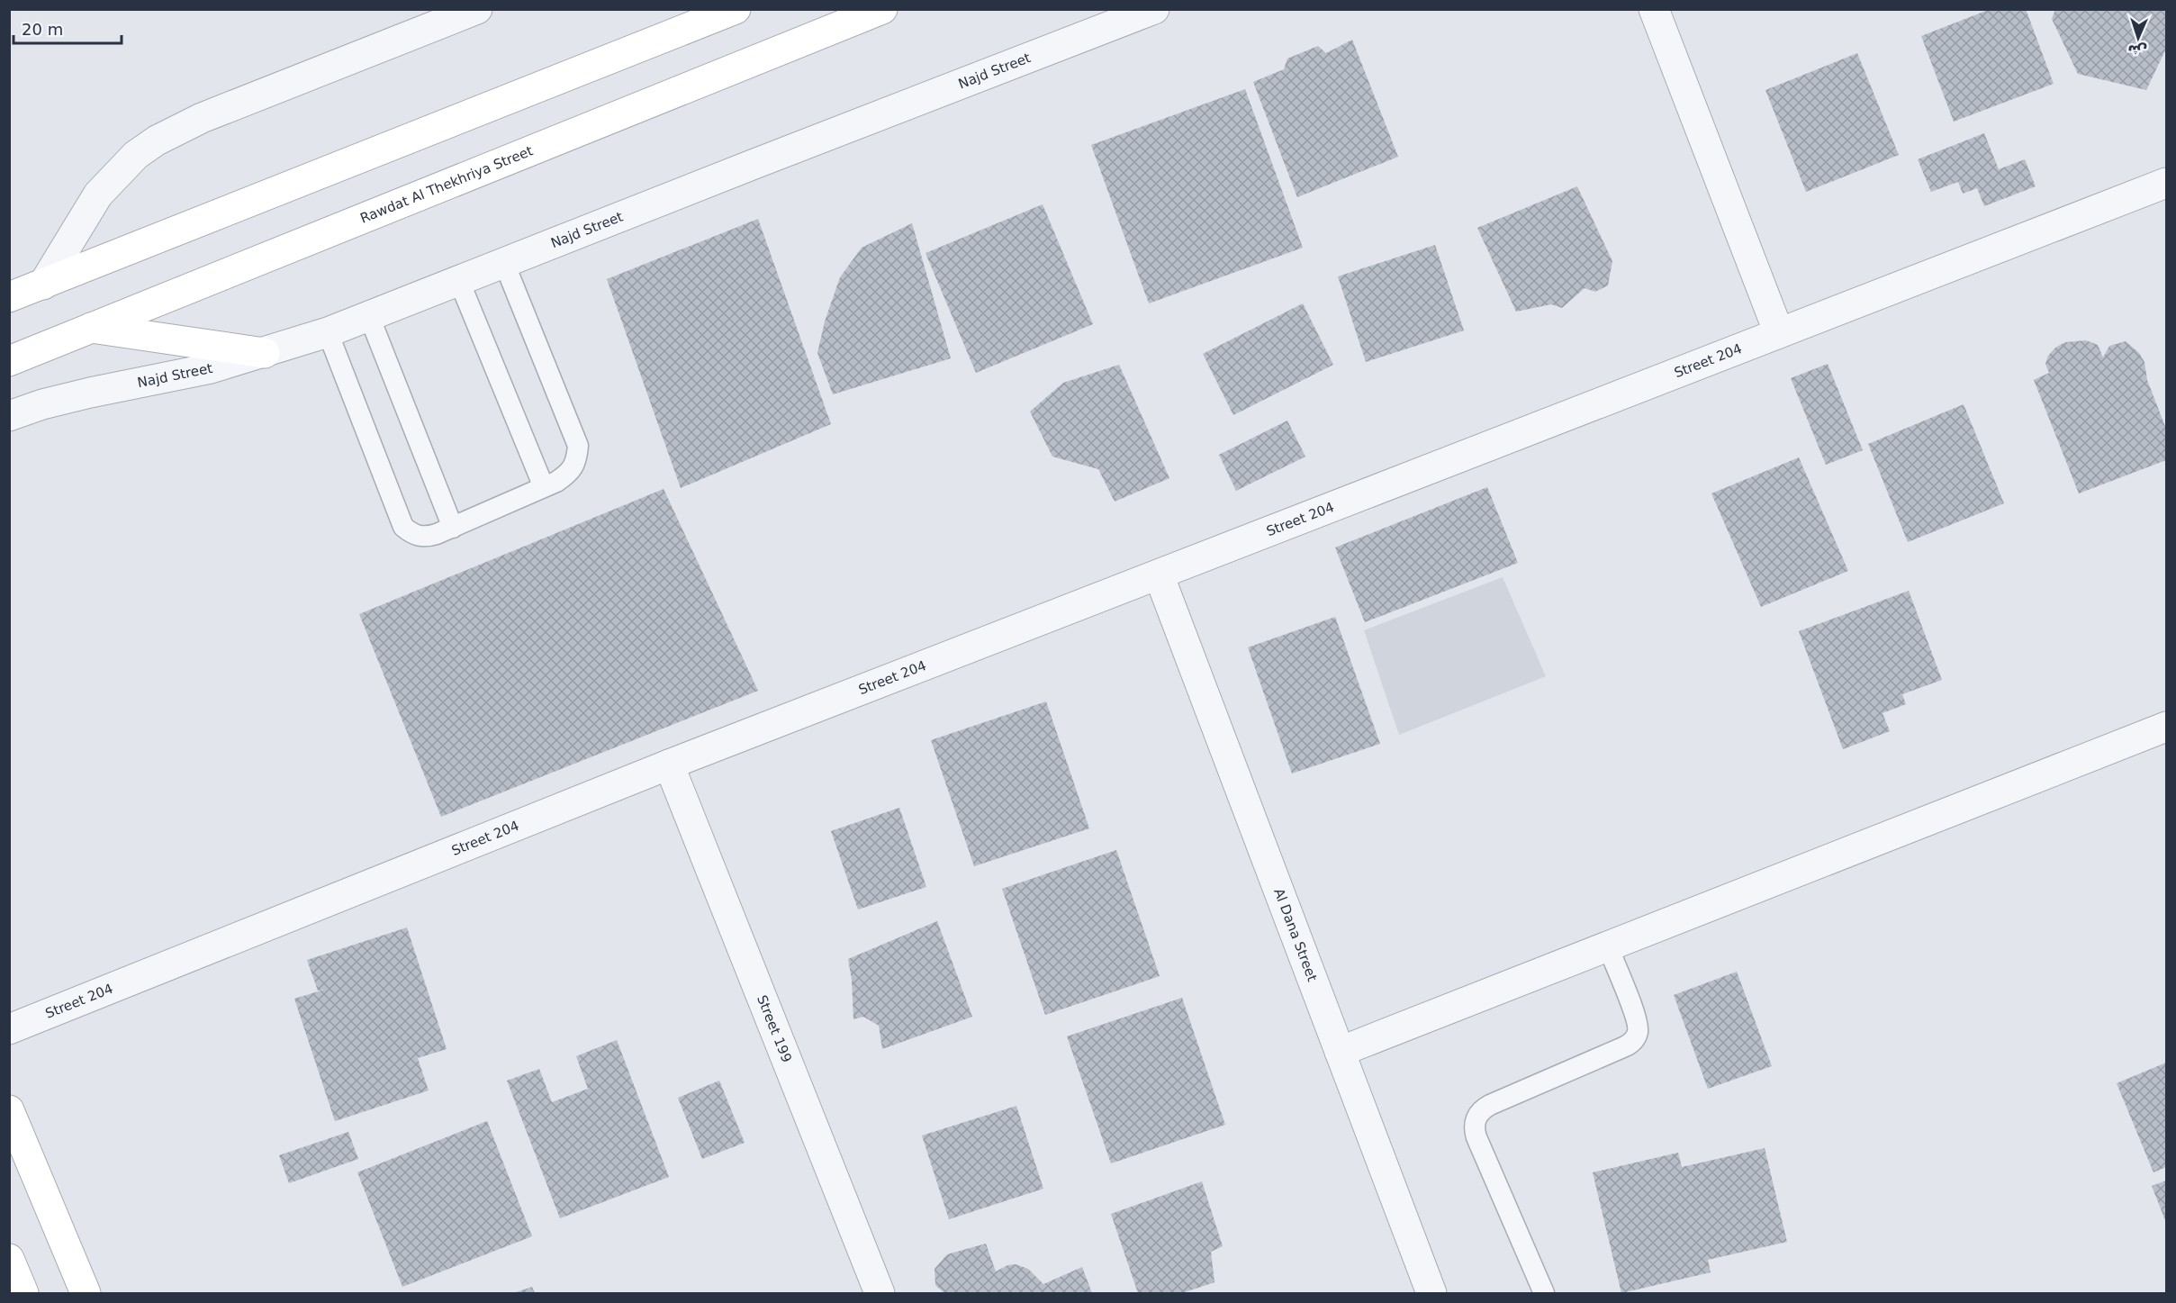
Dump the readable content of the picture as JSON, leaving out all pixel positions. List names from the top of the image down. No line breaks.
{"streets":{"street":["Najd Street","Rawdat Al Thekhriya Street","Street 204","Al Dana Street","Street 199"]},"crossings":[["Street 204","Al Dana Street"],["Street 204","Street 199"]],"scale_bar":"20 m","north":"bottom"}
